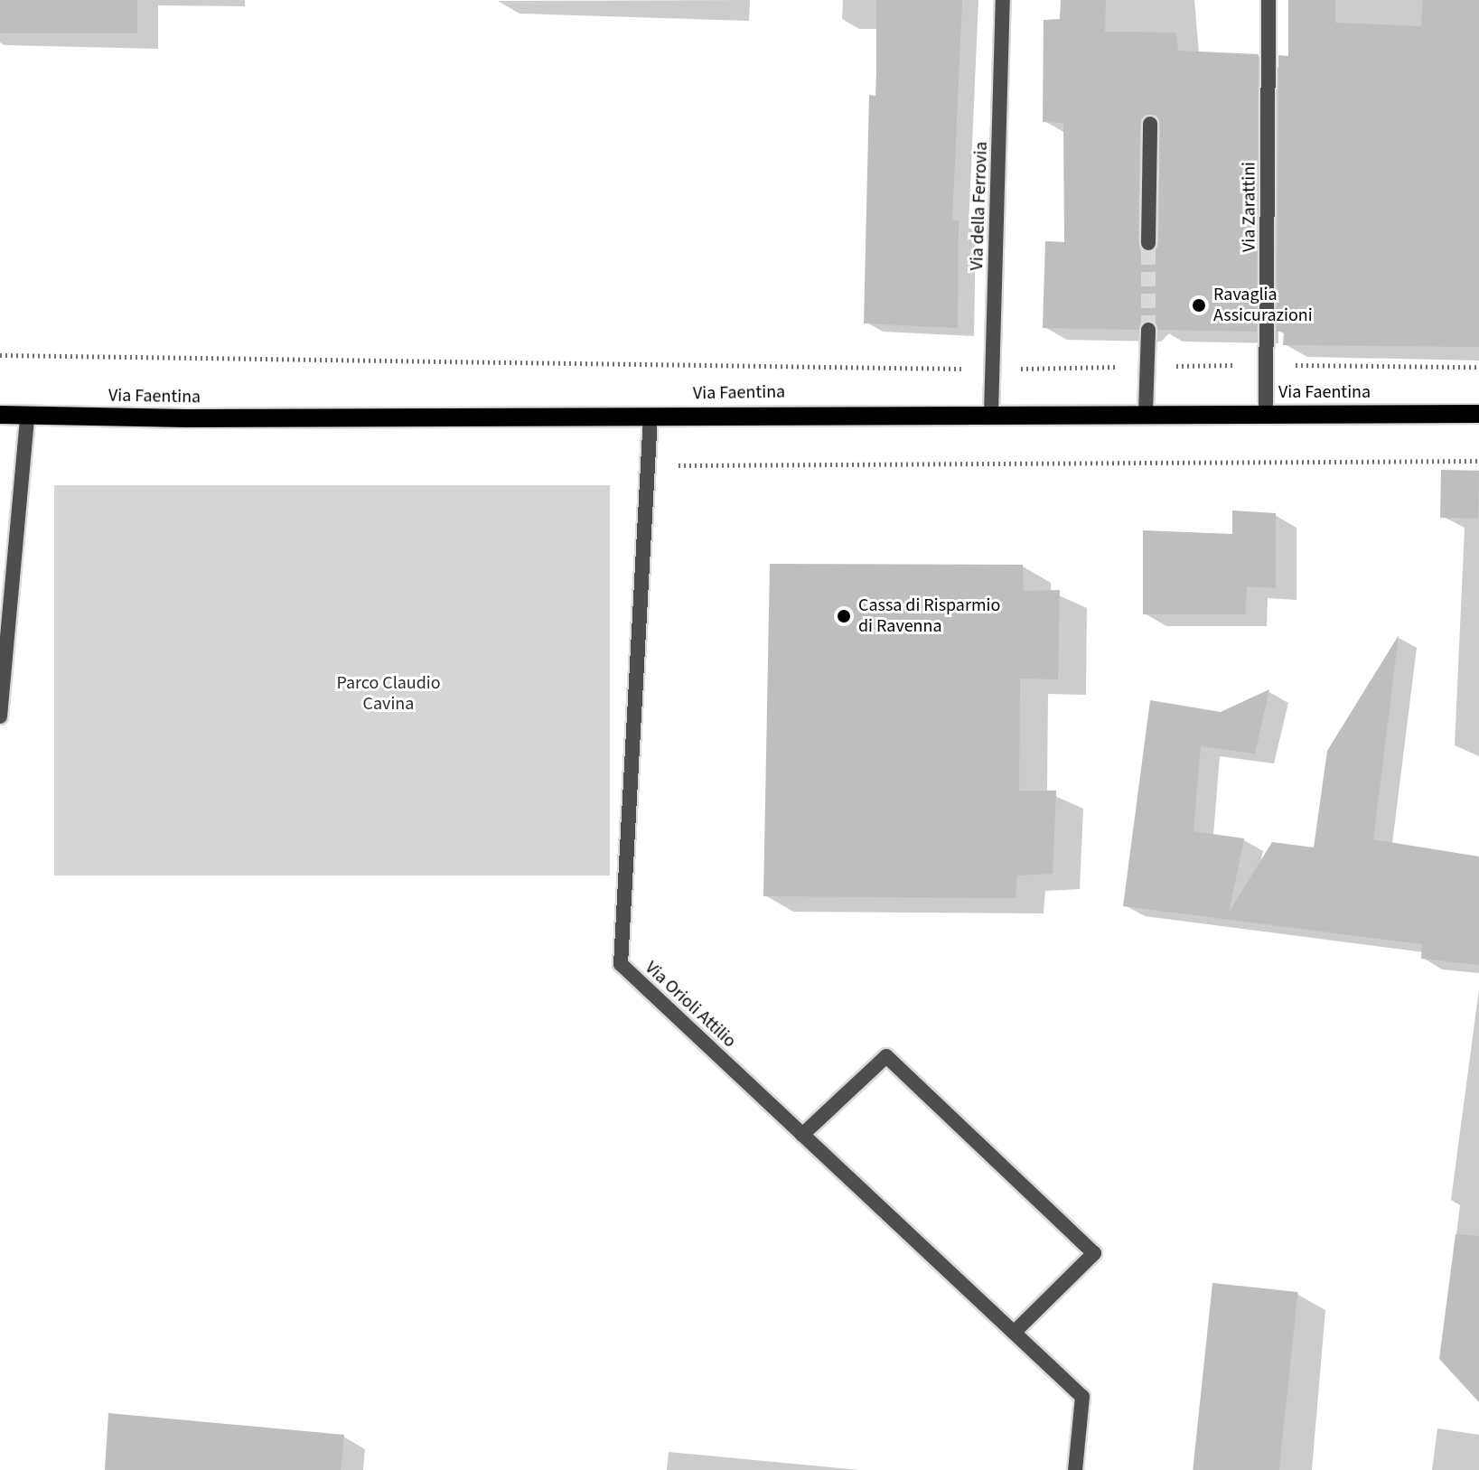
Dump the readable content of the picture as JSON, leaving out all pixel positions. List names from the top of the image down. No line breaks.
{"streets":{"main road":["Via Faentina"],"street":["Via della Ferrovia","Via Zarattini","Via Orioli Attilio"]},"crossings":[["Via della Ferrovia","Via Faentina"],["Via Zarattini","Via Faentina"],["Via Faentina","Via Orioli Attilio"]],"parks":["Parco Claudio Cavina"],"places":["Ravaglia Assicurazioni","Cassa di Risparmio di Ravenna"]}
